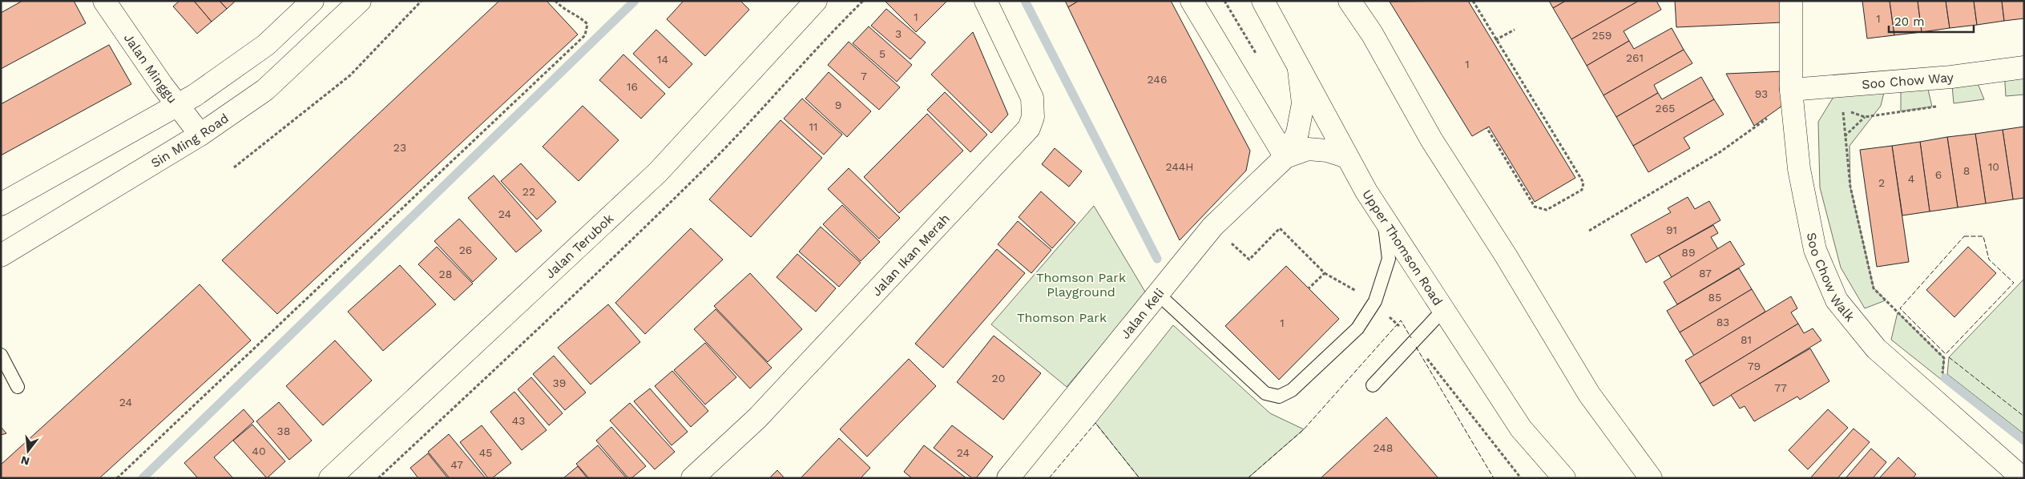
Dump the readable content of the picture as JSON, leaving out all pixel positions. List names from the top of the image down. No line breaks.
{"streets":{"street":["Jalan Minggu","Soo Chow Way","Sin Ming Road","Jalan Terubok","Upper Thomson Road","Jalan Ikan Merah","Soo Chow Walk","Jalan Keli"]},"crossings":[["Jalan Minggu","Sin Ming Road"],["Soo Chow Way","Soo Chow Walk"]],"parks":["Thomson Park Playground","Thomson Park"],"house_numbers":["1","1","3","259","5","261","14","1","7","246","16","93","9","265","11","23","244H","10","8","6","4","2","22","24","91","26","89","87","28","85","83","1","81","79","20","39","77","24","43","38","248","40","45","24","47"],"scale_bar":"20 m","north":"bottom"}
